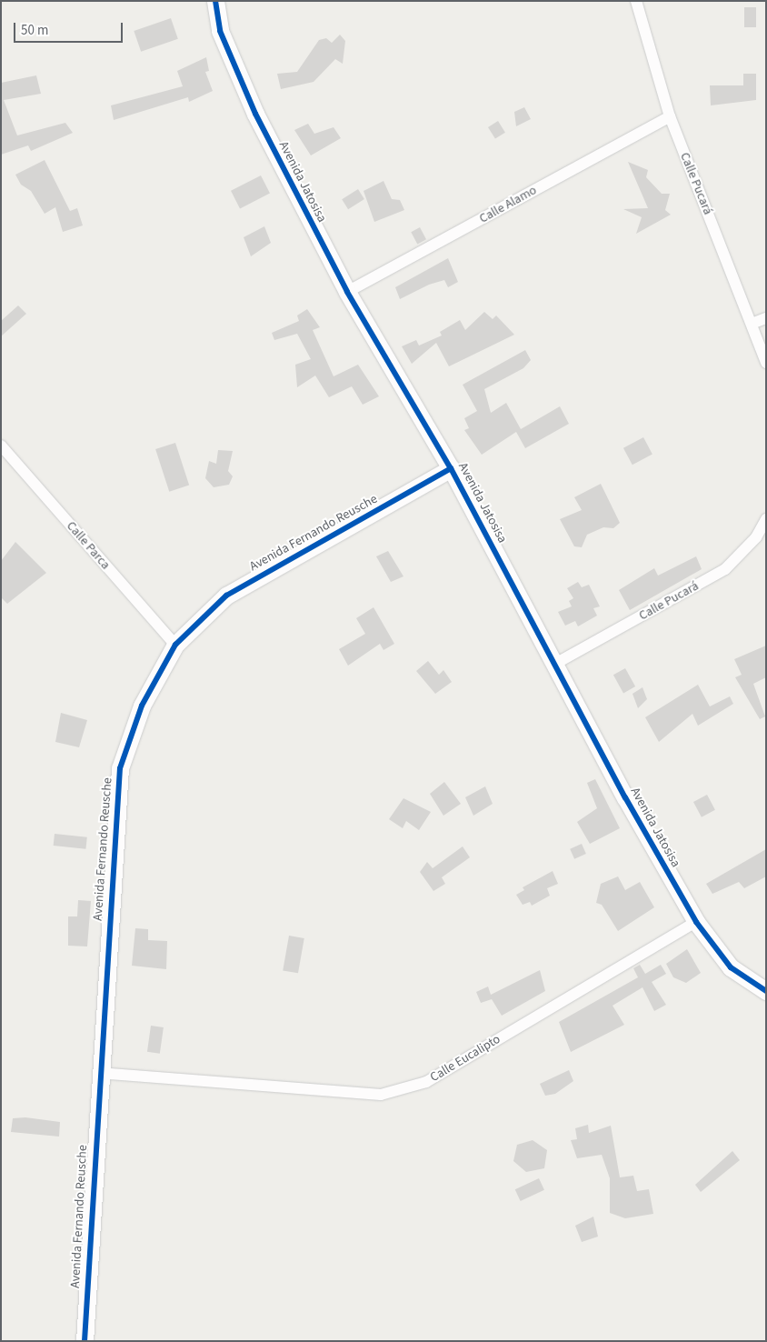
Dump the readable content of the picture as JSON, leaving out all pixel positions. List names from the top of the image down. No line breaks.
{"streets":{"street":["Avenida Jatosisa","Calle Pucará","Calle Alamo","Avenida Fernando Reusche","Calle Parca","Calle Eucalipto"]},"crossings":[["Avenida Jatosisa","Calle Pucará"],["Avenida Jatosisa","Calle Alamo"],["Avenida Jatosisa","Avenida Fernando Reusche"],["Avenida Jatosisa","Calle Eucalipto"],["Calle Pucará","Calle Alamo"],["Avenida Fernando Reusche","Calle Parca"],["Avenida Fernando Reusche","Calle Eucalipto"]],"scale_bar":"50 m"}
